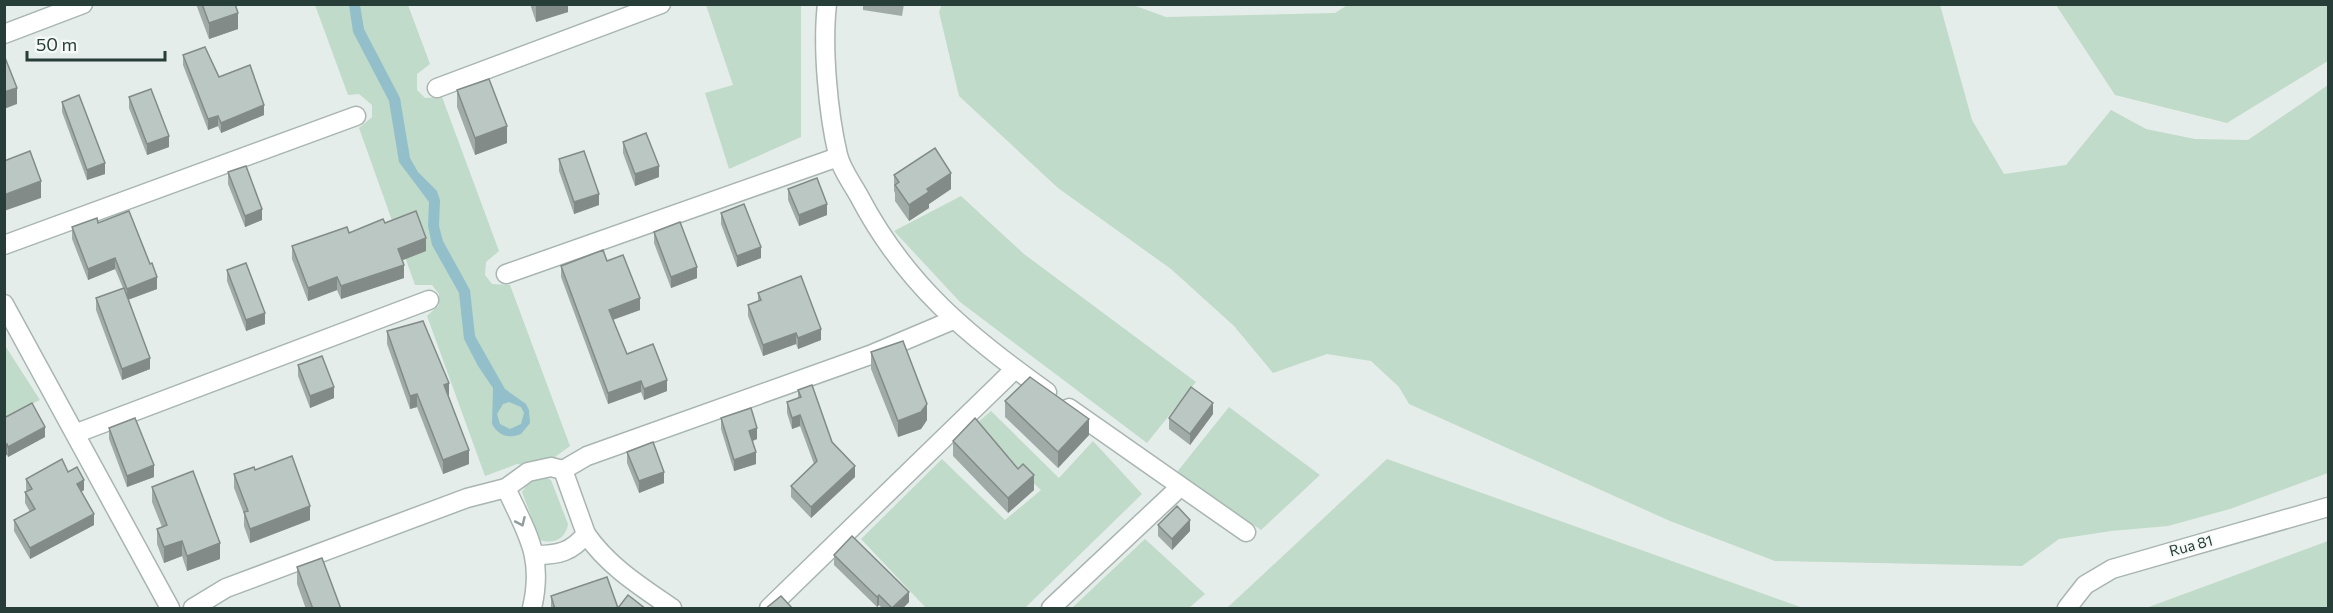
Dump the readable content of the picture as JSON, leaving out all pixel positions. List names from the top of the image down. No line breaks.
{"streets":{"street":["Rua 81"]},"scale_bar":"50 m"}
